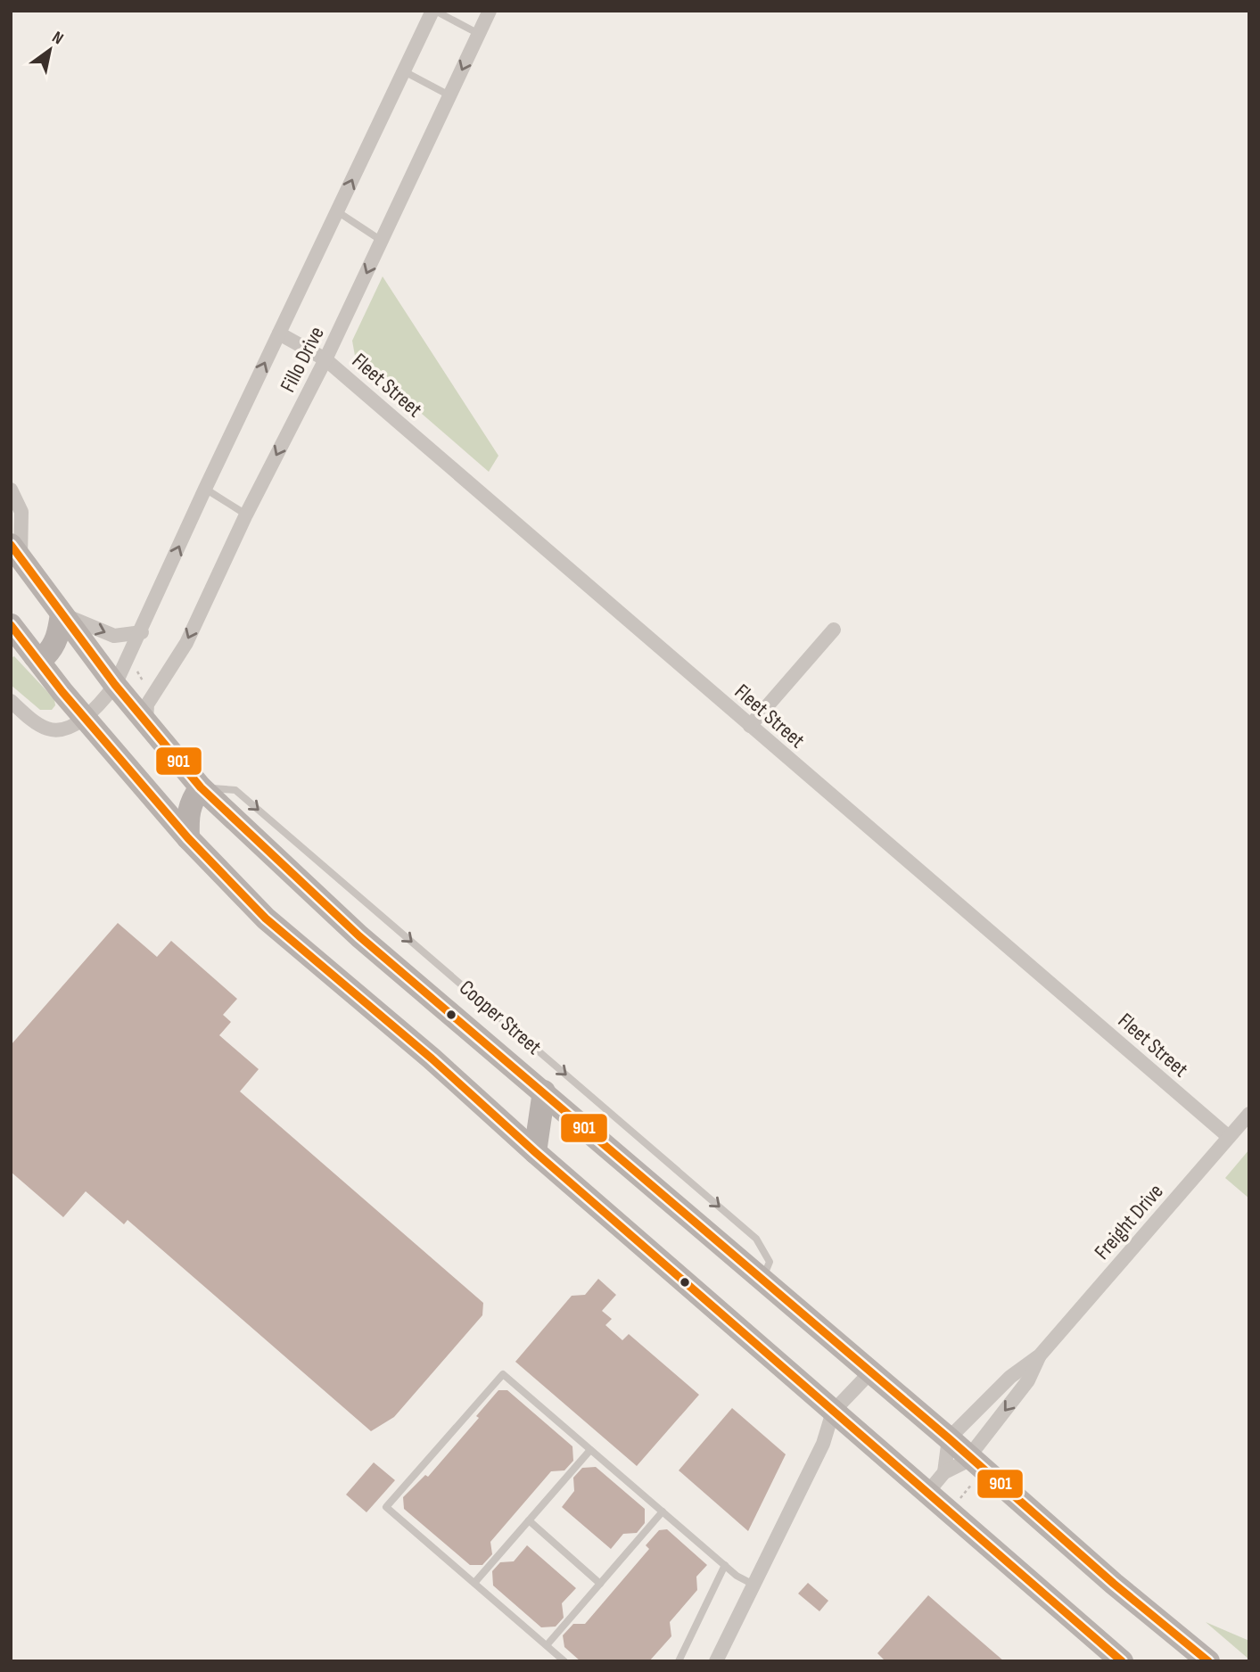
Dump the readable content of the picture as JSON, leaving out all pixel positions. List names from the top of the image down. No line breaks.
{"streets":{"main road":["Cooper Street"],"street":["Fillo Drive","Fleet Street","Freight Drive"]},"crossings":[["Fillo Drive","Fleet Street"],["Fillo Drive","Cooper Street"],["Fleet Street","Freight Drive"],["Cooper Street","Freight Drive"]],"lines":["transit line 901"],"north":"top right"}
